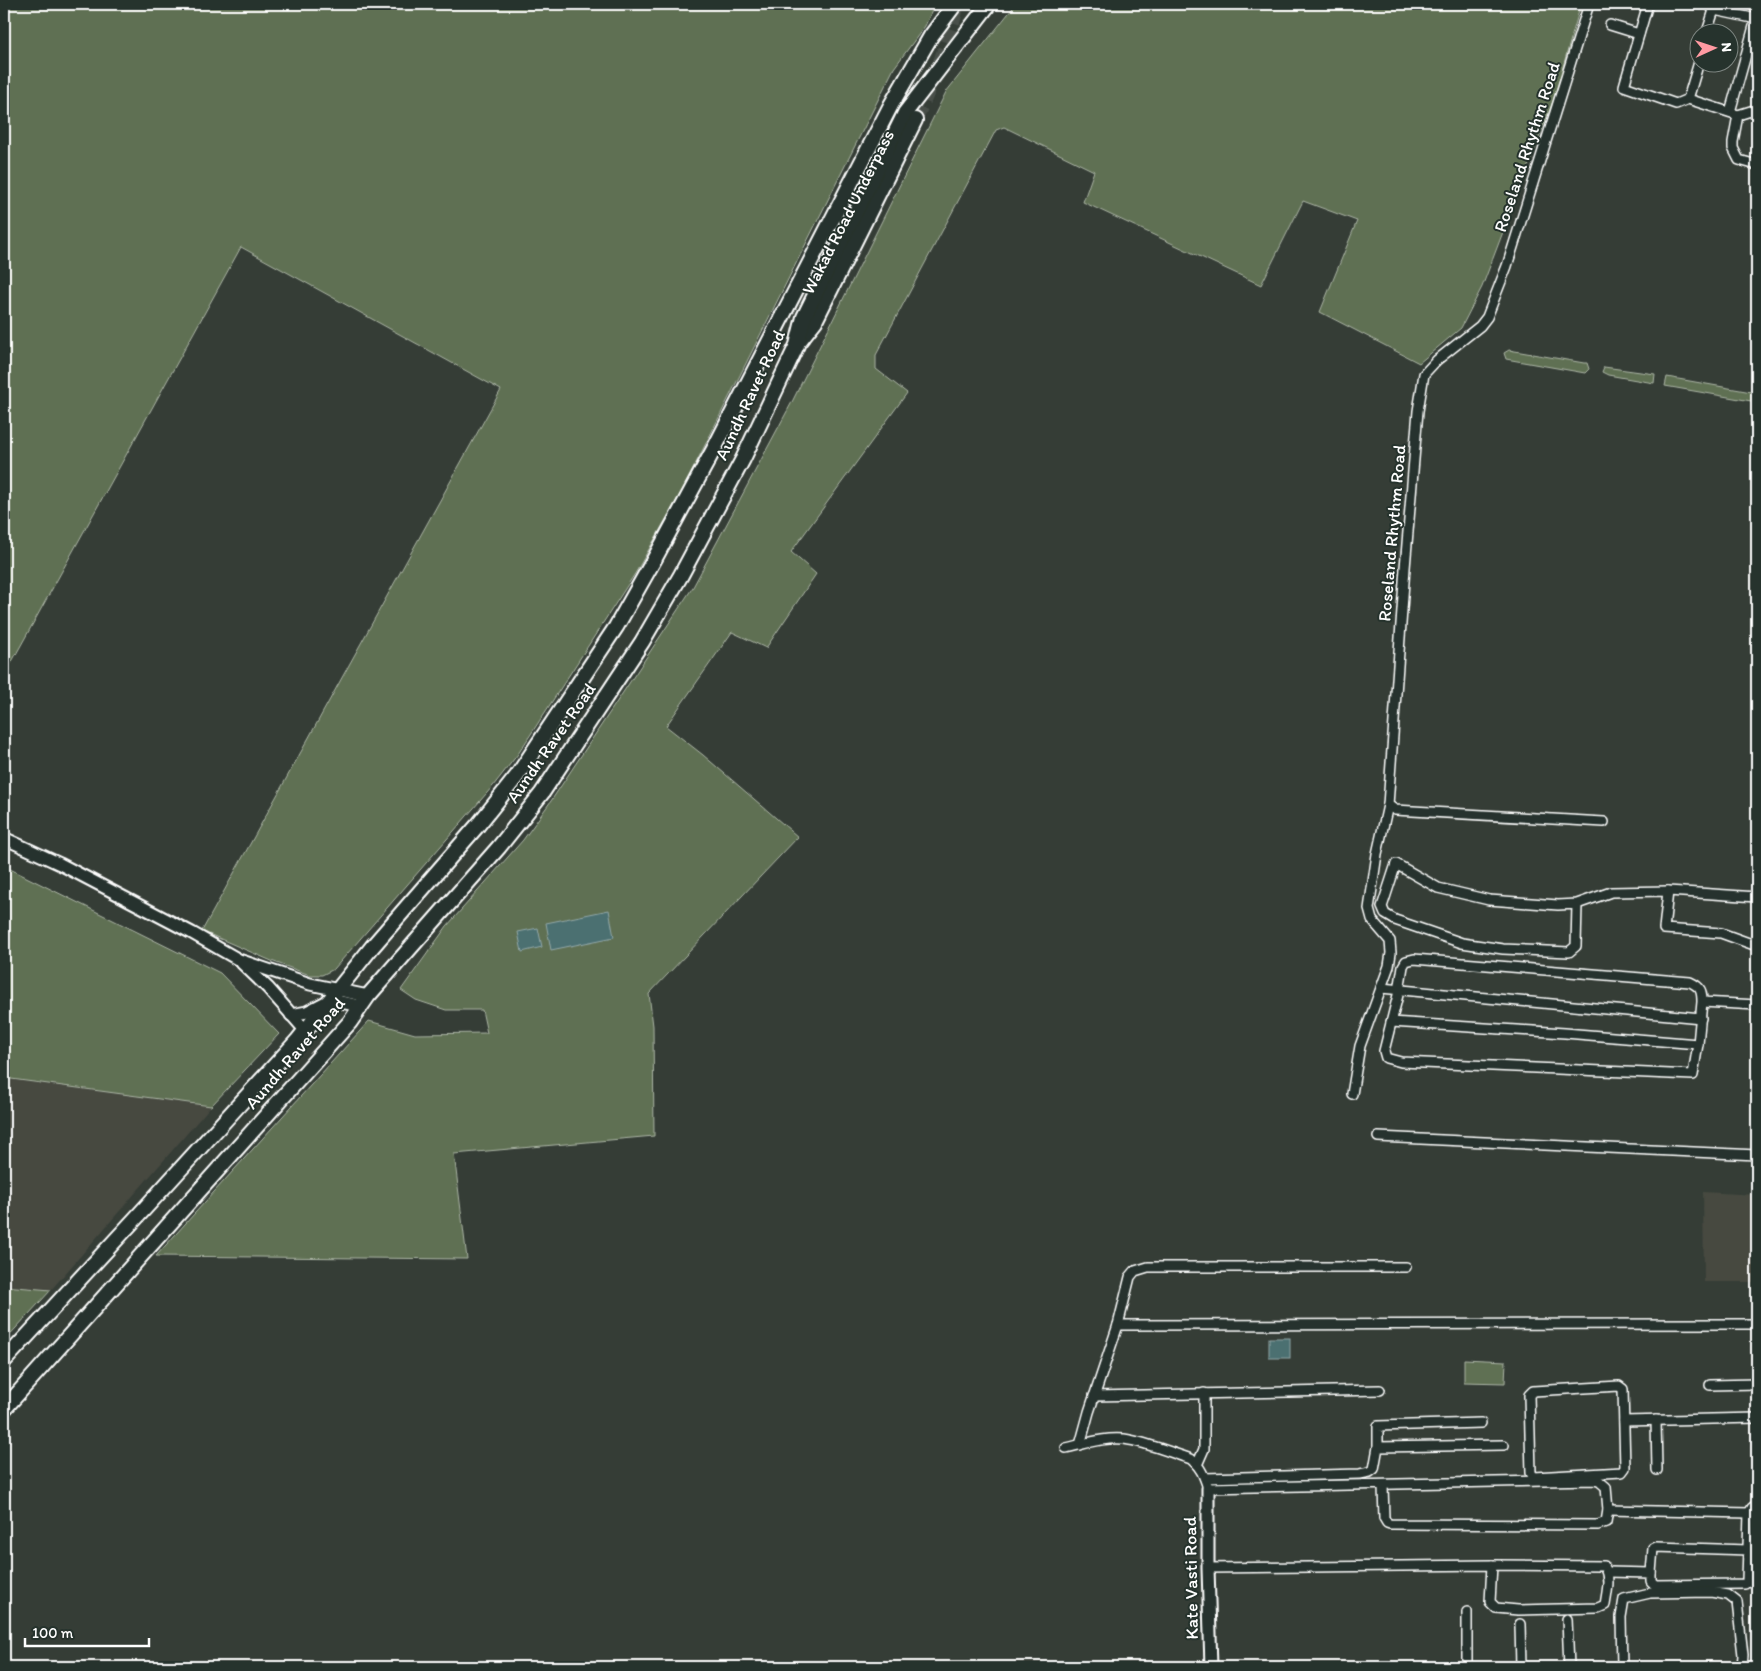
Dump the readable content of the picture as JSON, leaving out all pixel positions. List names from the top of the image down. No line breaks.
{"streets":{"main road":["Wakad Road Underpass","Aundh Ravet Road"],"street":["Roseland Rhythm Road","Kate Vasti Road"]},"crossings":[["Wakad Road Underpass","Aundh Ravet Road"]],"scale_bar":"100 m","north":"right"}
